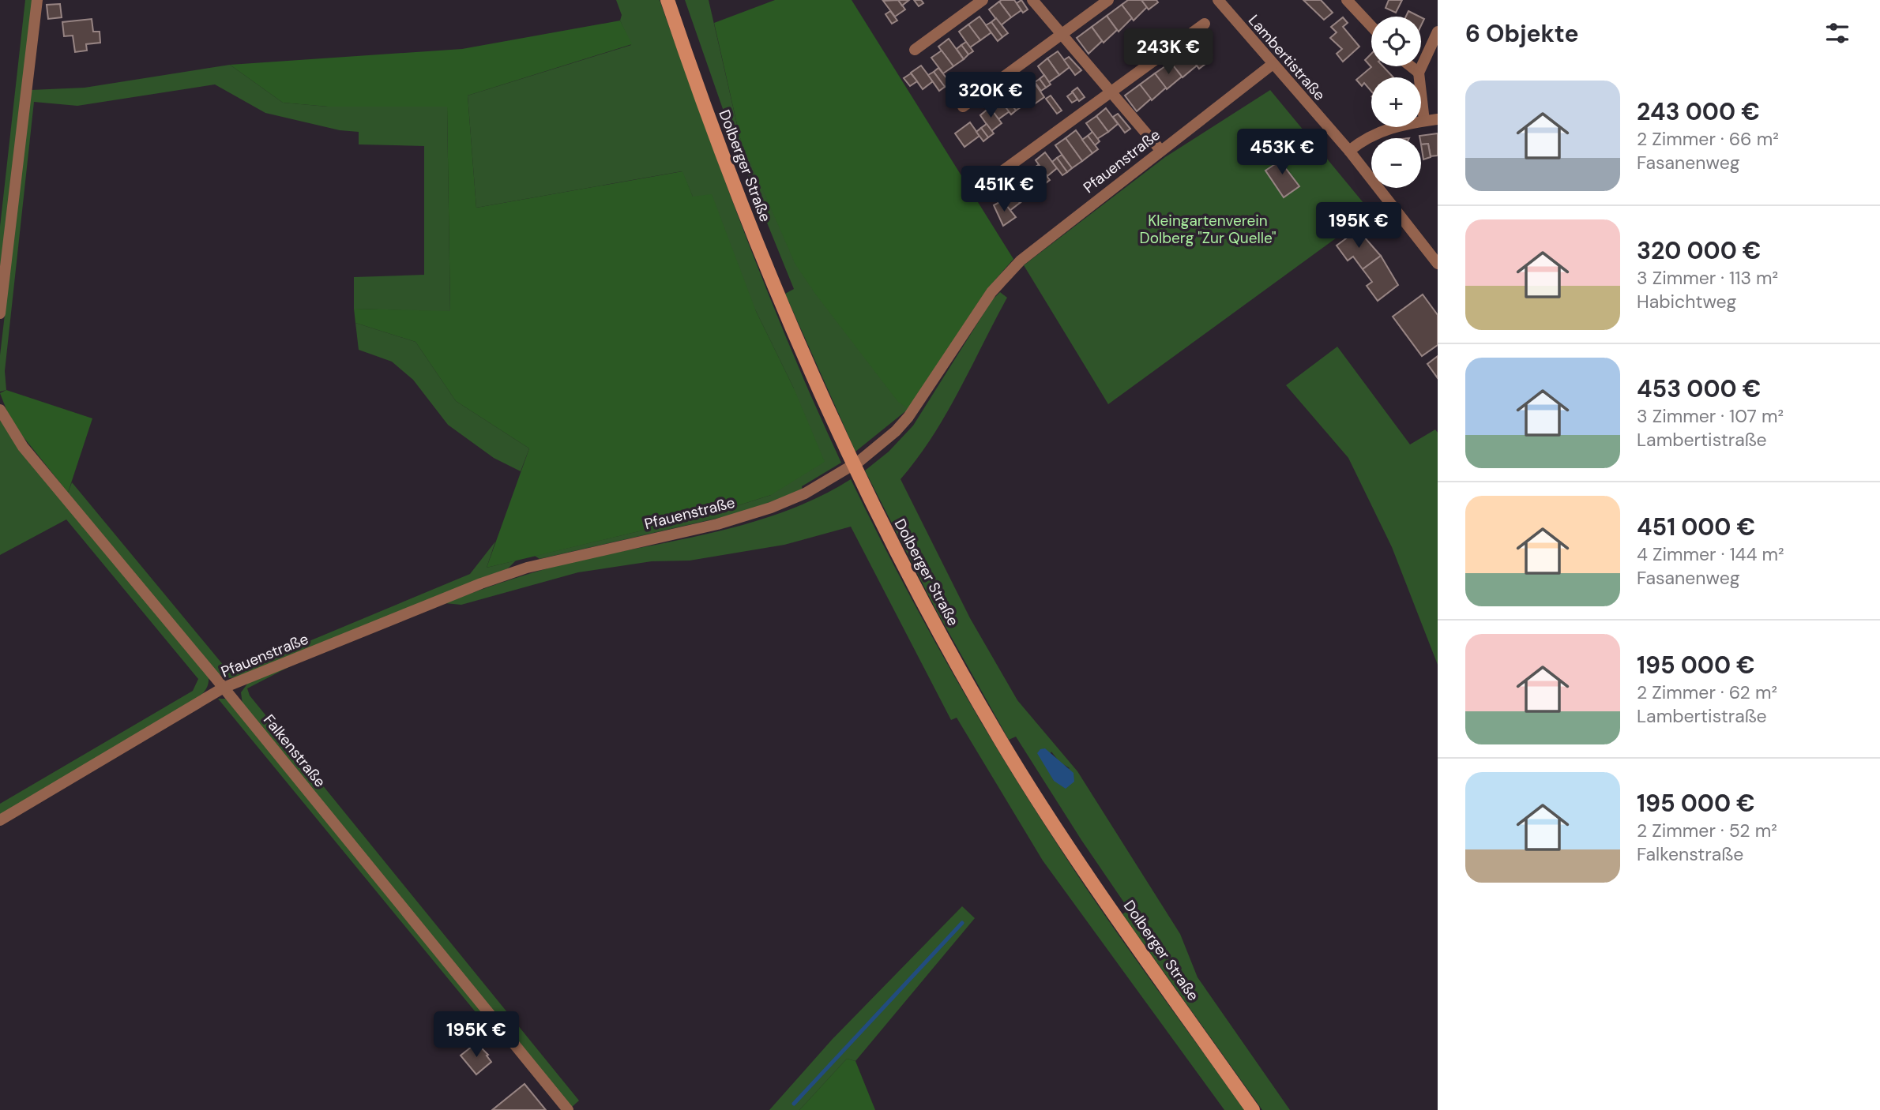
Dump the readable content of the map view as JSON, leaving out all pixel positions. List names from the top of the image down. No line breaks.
{"streets":{"main road":["Dolberger Straße"],"street":["Lambertistraße","Pfauenstraße","Falkenstraße"]},"crossings":[["Lambertistraße","Pfauenstraße"],["Pfauenstraße","Falkenstraße"]],"parks":["Kleingartenverein Dolberg \"Zur Quelle\""],"page":{"heading":"6 Objekte","map_buttons":["+","−"],"price":["243K €","320K €","453K €","451K €","195K €","195K €"],"list":[{"name":"243 000 €","note":"2 Zimmer · 66 m² · Fasanenweg"},{"name":"320 000 €","note":"3 Zimmer · 113 m² · Habichtweg"},{"name":"453 000 €","note":"3 Zimmer · 107 m² · Lambertistraße"},{"name":"451 000 €","note":"4 Zimmer · 144 m² · Fasanenweg"},{"name":"195 000 €","note":"2 Zimmer · 62 m² · Lambertistraße"},{"name":"195 000 €","note":"2 Zimmer · 52 m² · Falkenstraße"}]}}
